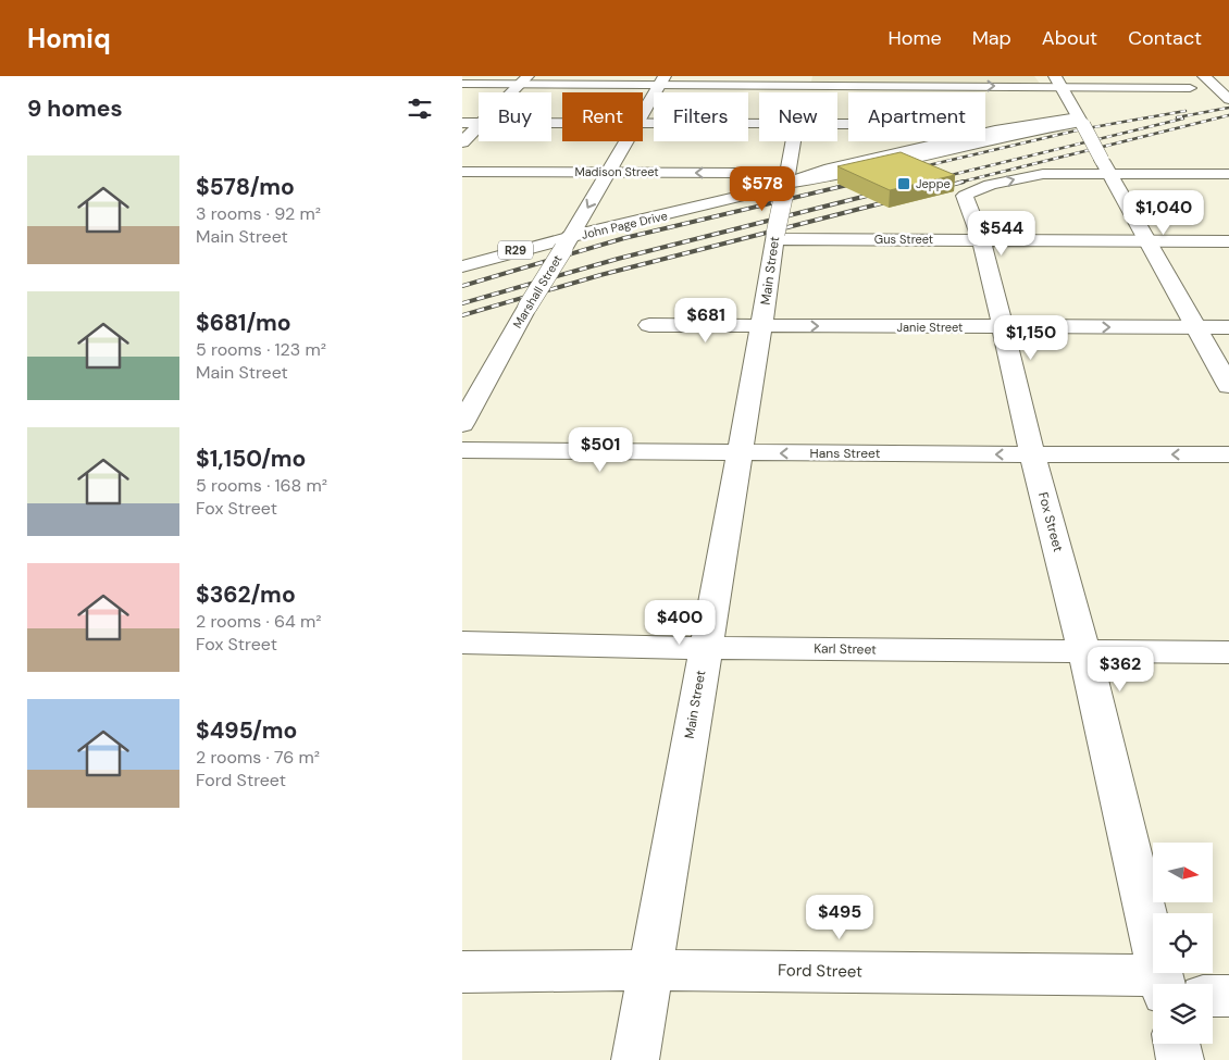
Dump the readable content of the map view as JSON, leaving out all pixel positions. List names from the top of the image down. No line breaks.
{"streets":{"street":["Madison Street","John Page Drive","Gus Street","R29","Main Street","Marshall Street","Janie Street","Hans Street","Fox Street","Karl Street","Ford Street"]},"crossings":[["Madison Street","John Page Drive"],["Madison Street","Marshall Street"],["John Page Drive","Main Street"],["John Page Drive","Marshall Street"],["Gus Street","Main Street"],["Gus Street","Fox Street"],["Main Street","Janie Street"],["Main Street","Hans Street"],["Main Street","Karl Street"],["Main Street","Ford Street"],["Janie Street","Fox Street"],["Hans Street","Fox Street"],["Fox Street","Karl Street"]],"one_way":["Hans Street"],"places":{"transit":["Jeppe"]},"north":"right","page":{"header":"Homiq","nav":["Home","Map","About","Contact"],"heading":"9 homes","chip":["Buy","Rent","Filters","New","Apartment"],"list":[{"name":"$578/mo","note":"3 rooms · 92 m² · Main Street"},{"name":"$681/mo","note":"5 rooms · 123 m² · Main Street"},{"name":"$1,150/mo","note":"5 rooms · 168 m² · Fox Street"},{"name":"$362/mo","note":"2 rooms · 64 m² · Fox Street"},{"name":"$495/mo","note":"2 rooms · 76 m² · Ford Street"}],"price":["$578","$1,040","$544","$681","$1,150","$501","$400","$362","$495"]}}
